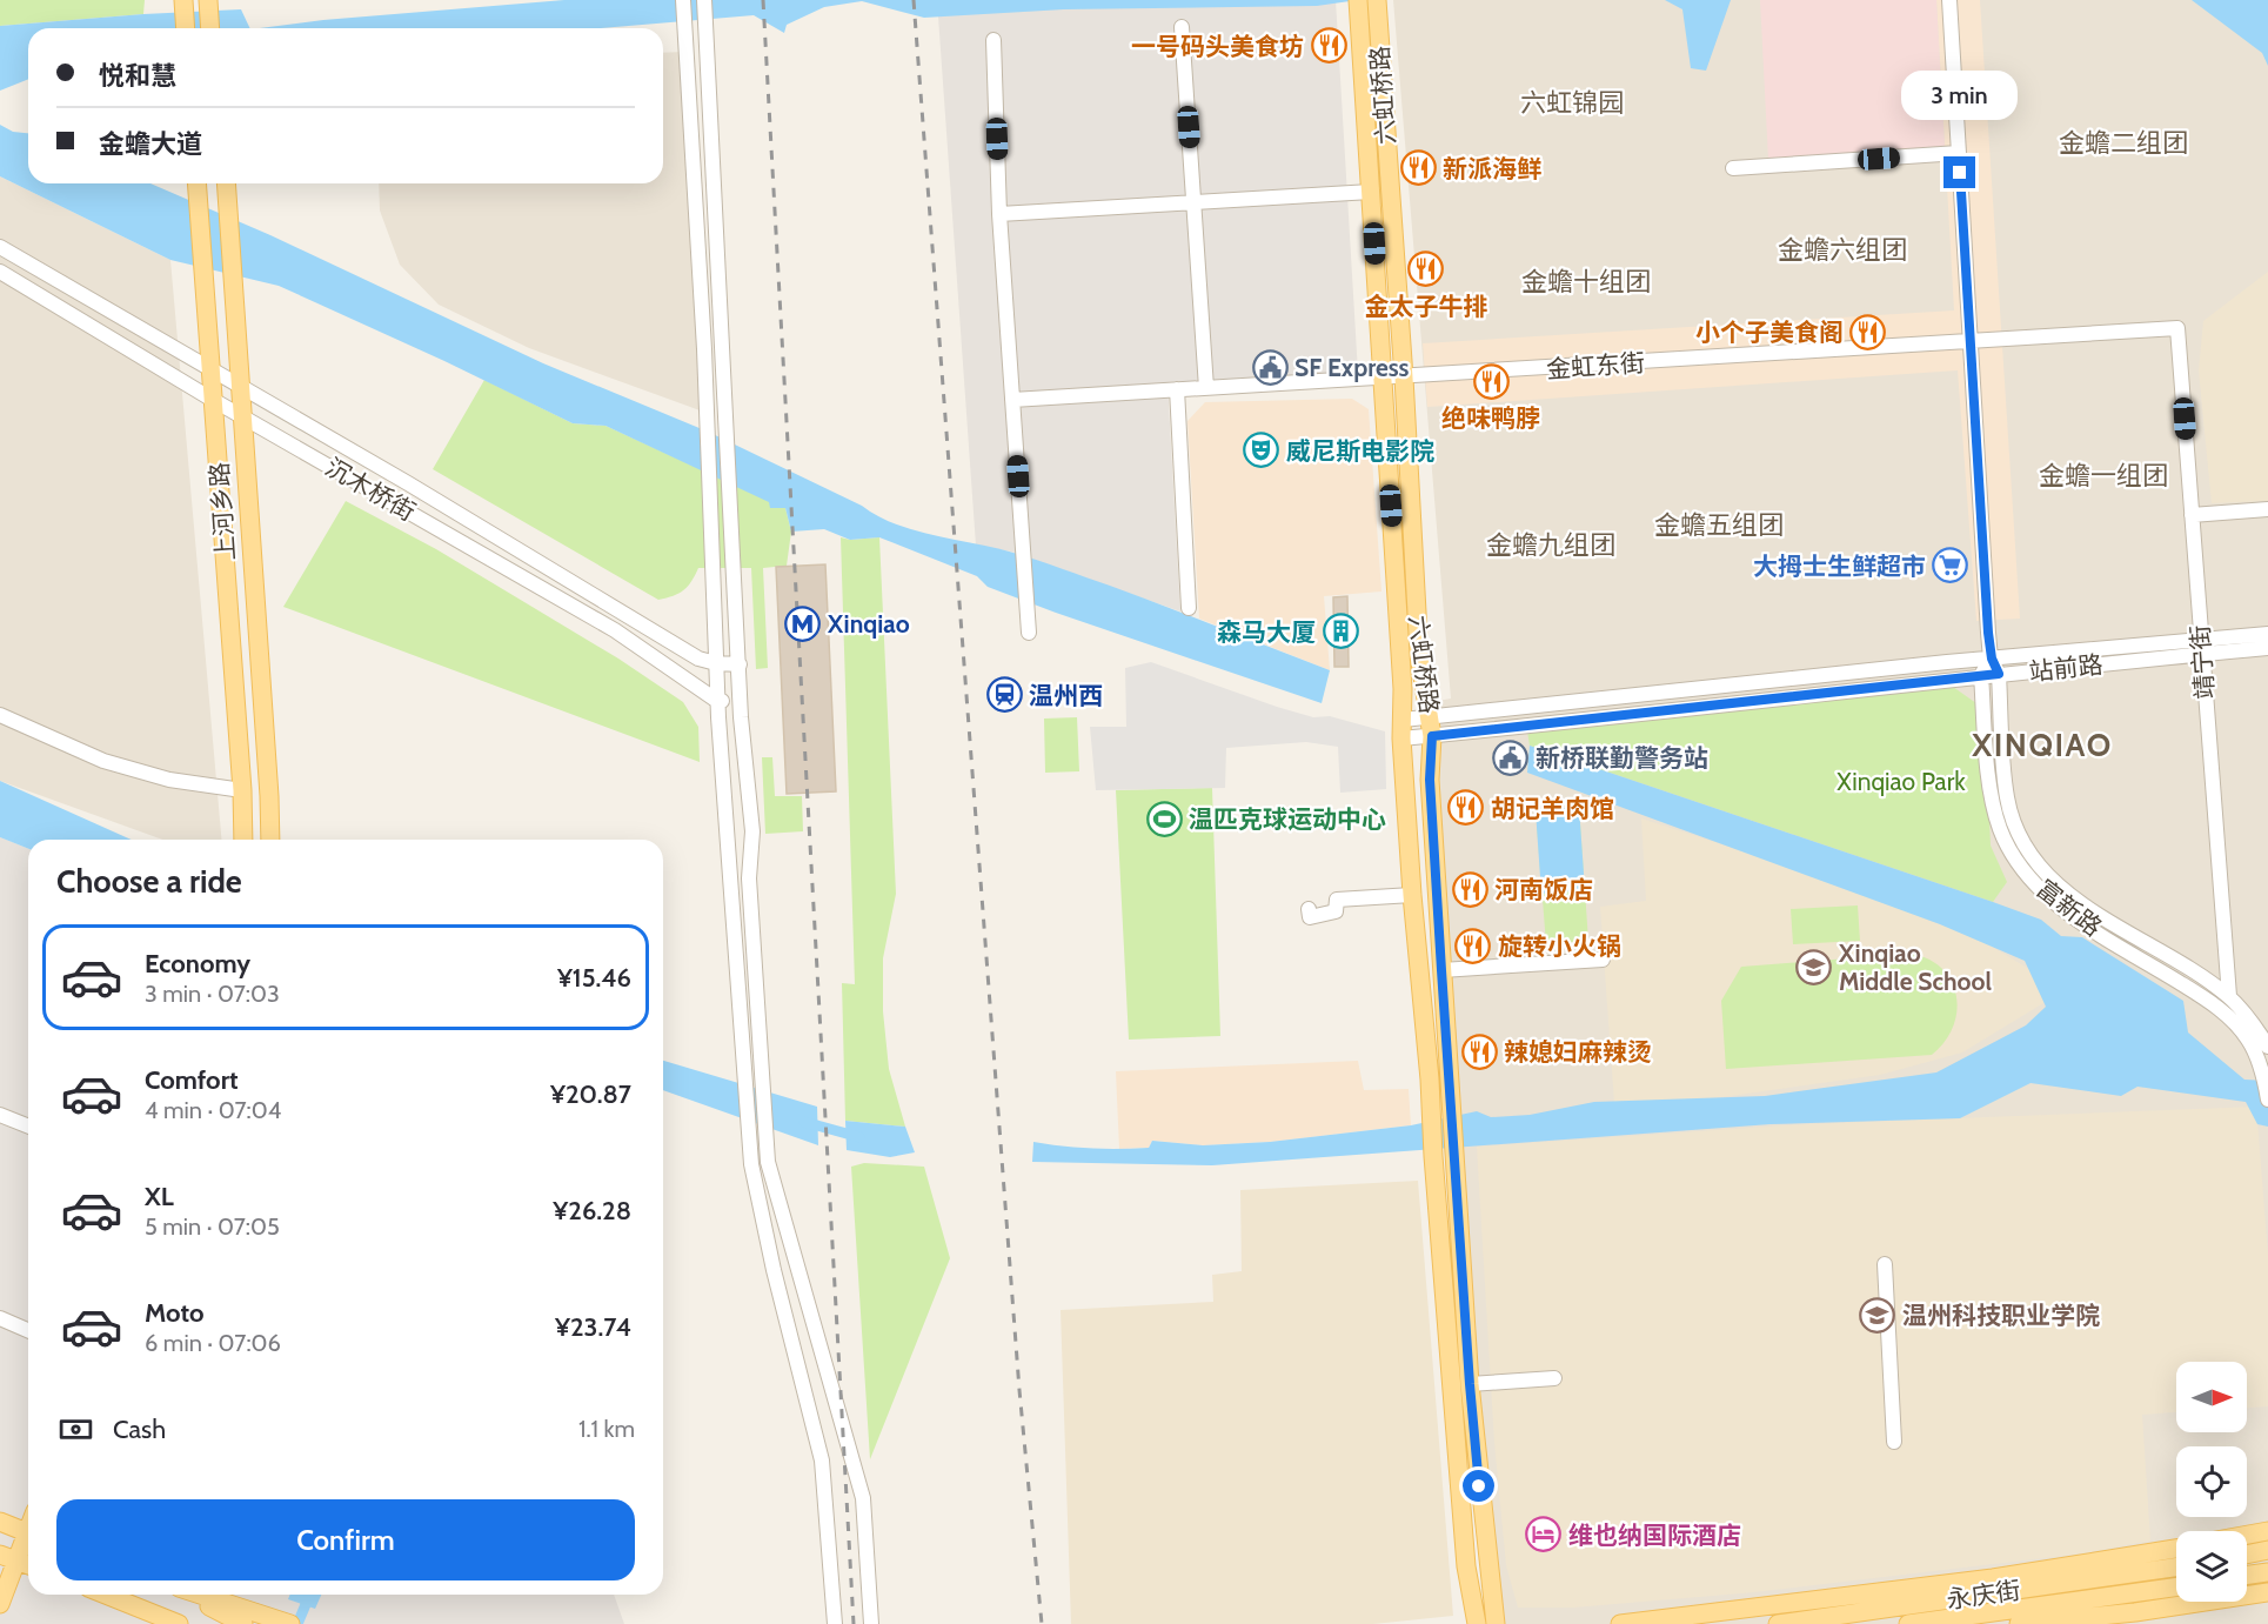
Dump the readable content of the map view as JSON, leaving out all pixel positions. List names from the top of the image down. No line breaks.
{"streets":{"main road":["六虹桥路","上河乡路","永庆街"],"street":["金虹东街","沉木桥街","靖宁街","站前路","富新路"]},"crossings":[["六虹桥路","金虹东街"],["六虹桥路","站前路"],["金虹东街","靖宁街"],["沉木桥街","上河乡路"],["靖宁街","站前路"],["靖宁街","富新路"],["站前路","富新路"]],"districts":["六虹锦园","金蟾二组团","金蟾六组团","金蟾十组团","金蟾一组团","金蟾五组团","金蟾九组团","XINQIAO"],"parks":["Xinqiao Park"],"places":{"restaurant":["一号码头美食坊","新派海鲜","金太子牛排","小个子美食阁","绝味鸭脖","胡记羊肉馆","河南饭店","旋转小火锅","辣媳妇麻辣烫"],"public building":["SF Express","新桥联勤警务站"],"theatre":["威尼斯电影院"],"supermarket":["大拇士生鲜超市"],"metro station":["Xinqiao"],"building":["森马大厦"],"station":["温州西"],"sports":["温匹克球运动中心"],"school or university":["Xinqiao Middle School","温州科技职业学院"],"hotel":["维也纳国际酒店"]},"north":"right","page":{"banner":["悦和慧","金蟾大道"],"bubble":"3 min","heading":"Choose a ride","list":[{"name":"Economy","note":"3 min · 07:03","value":"¥15.46"},{"name":"Comfort","note":"4 min · 07:04","value":"¥20.87"},{"name":"XL","note":"5 min · 07:05","value":"¥26.28"},{"name":"Moto","note":"6 min · 07:06","value":"¥23.74"}],"pay":["Cash","1.1 km"],"buttons":"Confirm"}}
